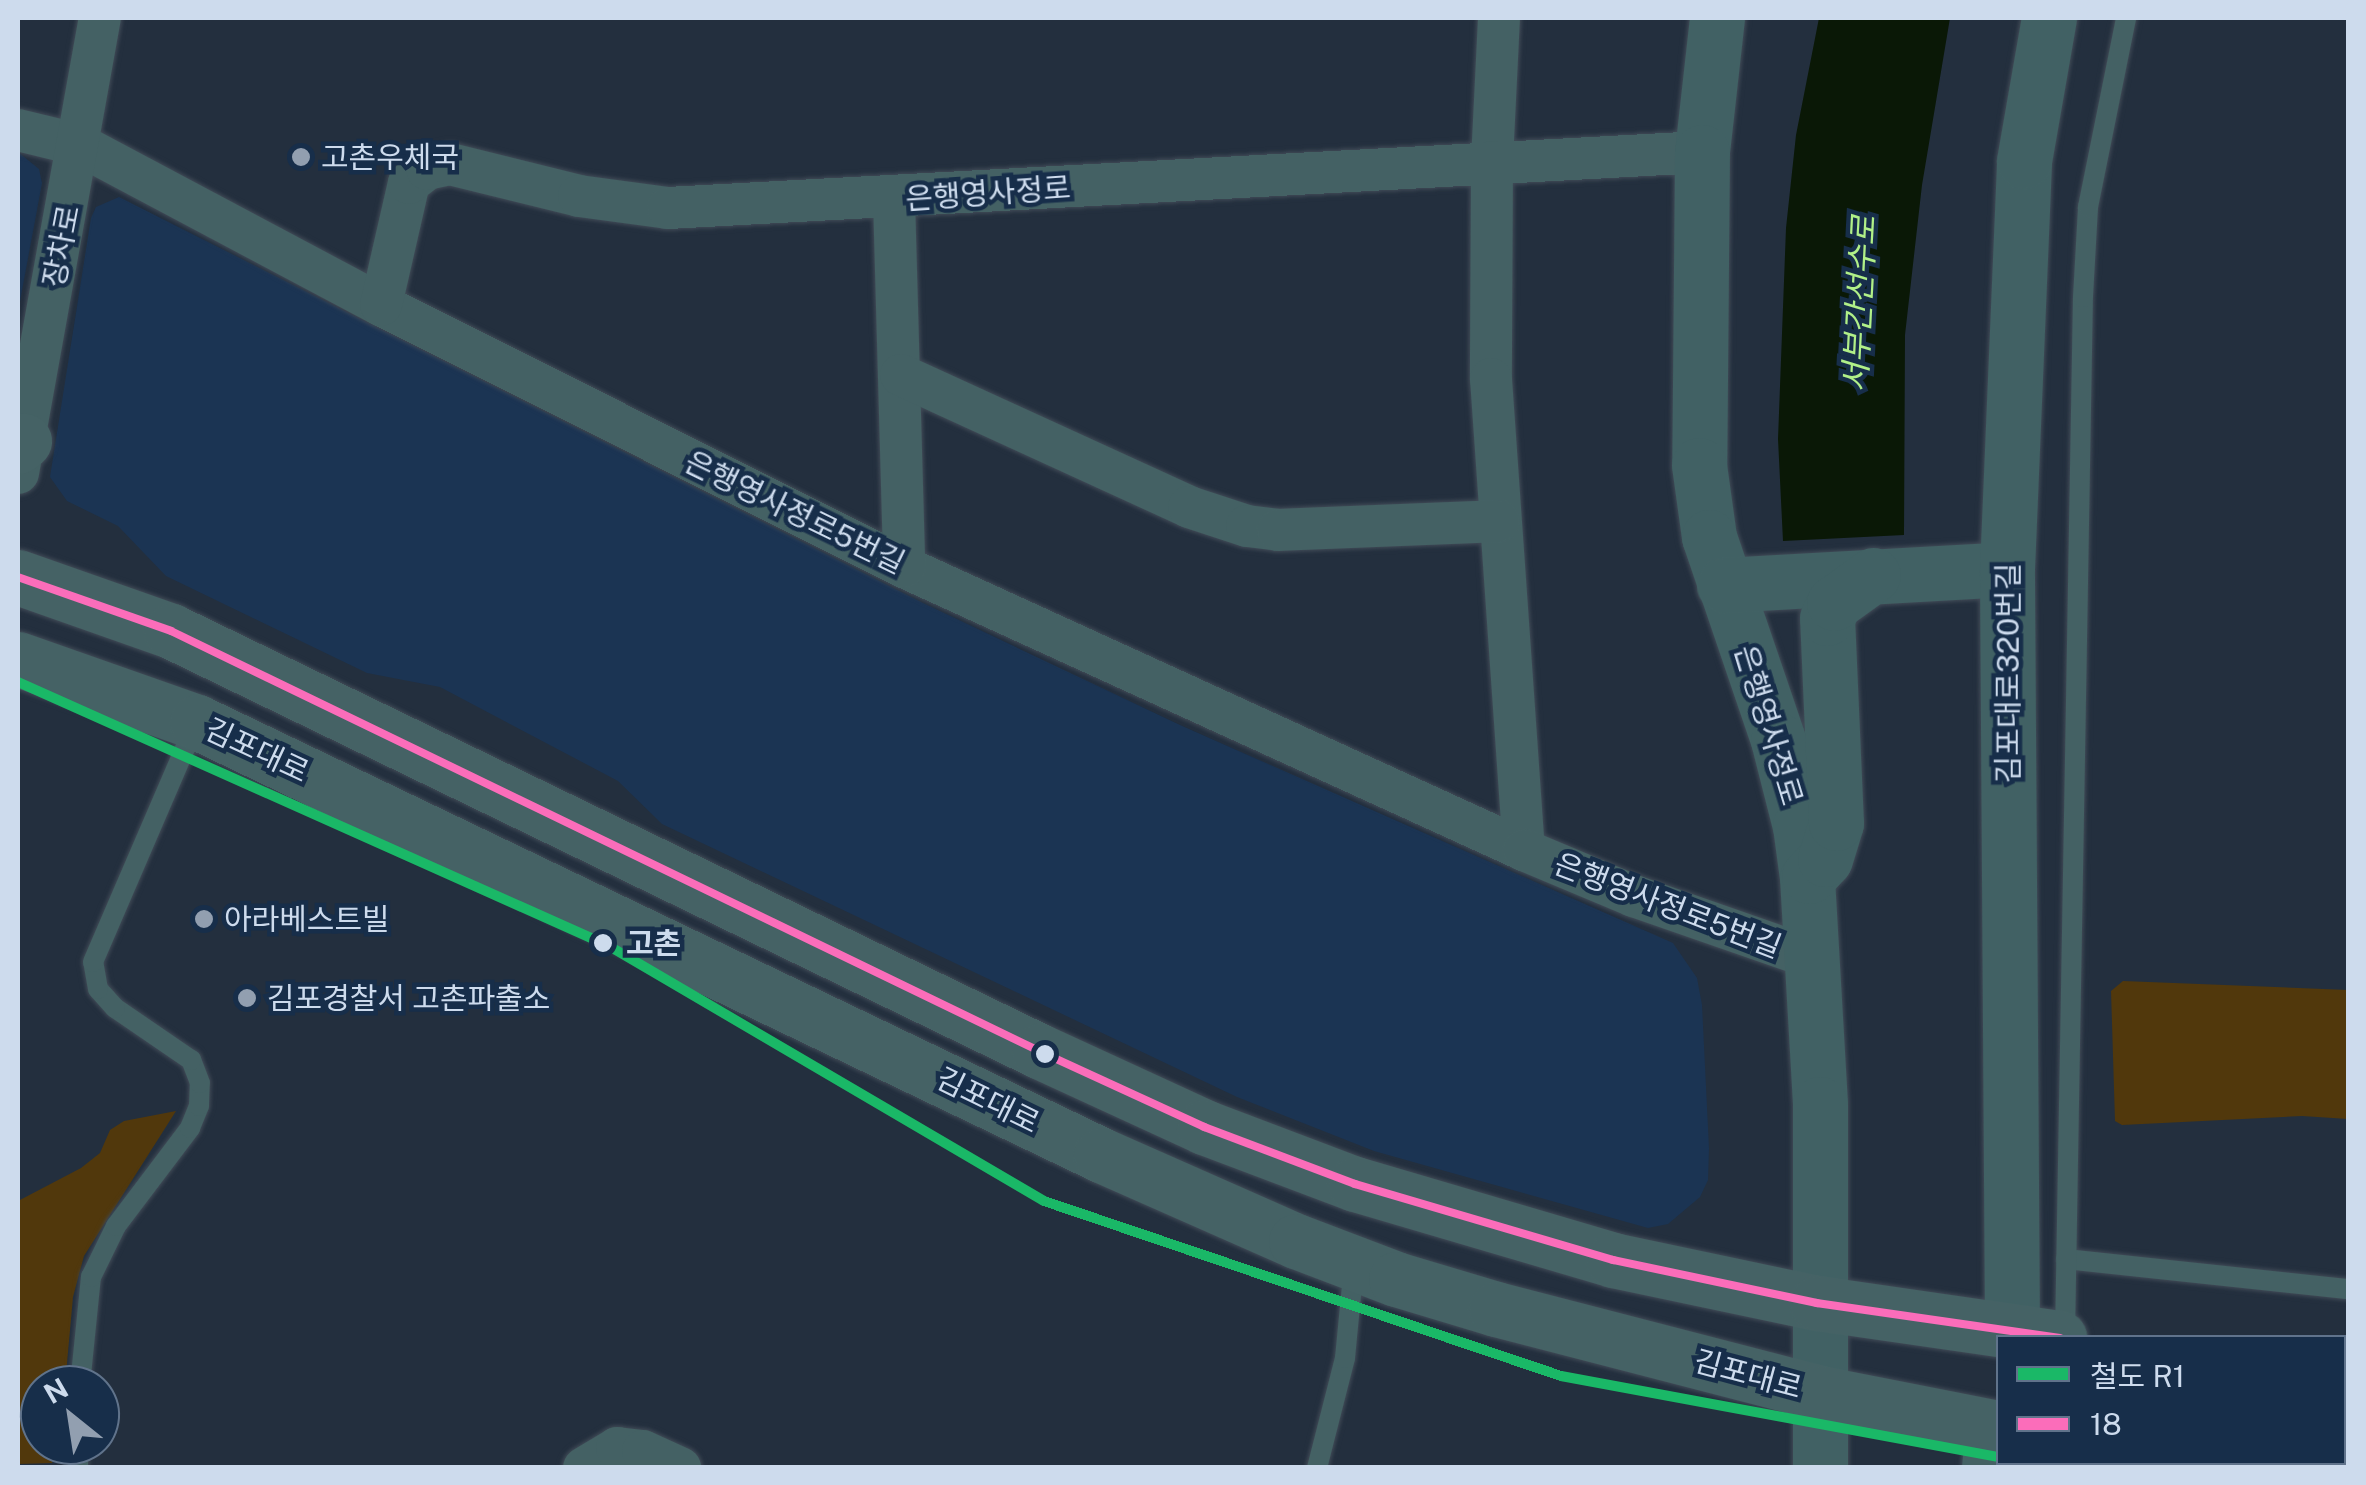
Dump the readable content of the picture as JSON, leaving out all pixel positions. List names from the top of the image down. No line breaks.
{"streets":{"main road":["김포대로"],"street":["은행영사정로","장차로","은행영사정로5번길","김포대로320번길"]},"crossings":[["은행영사정로","은행영사정로5번길"],["은행영사정로","김포대로"],["장차로","은행영사정로5번길"]],"water":["서부간선수로"],"places":["고촌우체국","아라베스트빌","고촌","김포경찰서 고촌파출소"],"lines":["transit line 18","rail line R1"],"legend":["철도 R1","18"],"north":"top left"}
